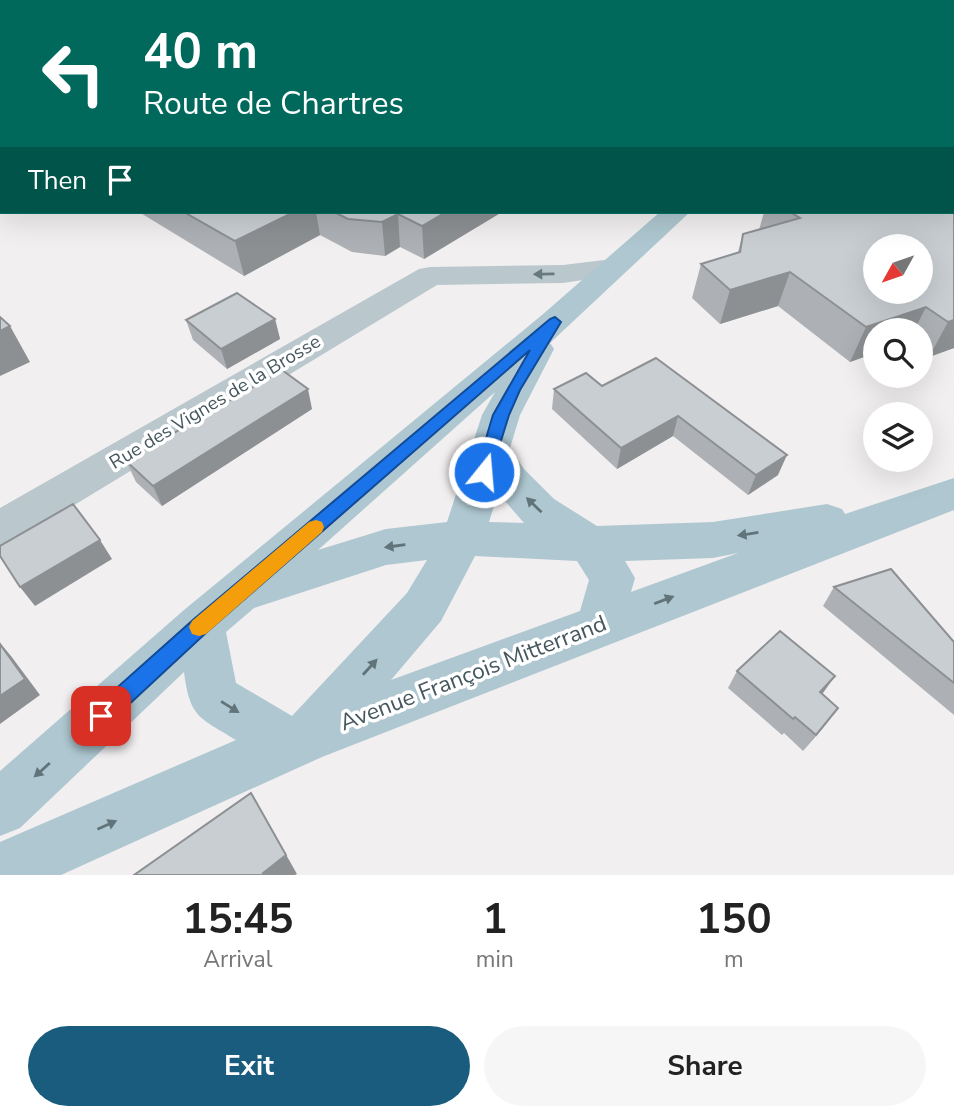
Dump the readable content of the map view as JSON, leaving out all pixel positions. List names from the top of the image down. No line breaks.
{"streets":{"main road":["Avenue François Mitterrand"],"street":["Rue des Vignes de la Brosse"]},"one_way":["Rue des Vignes de la Brosse"],"north":"bottom left","page":{"turn":["40 m","Route de Chartres"],"then":"Then","eta":["15:45","Arrival","1","min","150","m"],"buttons":["Exit","Share"]}}
